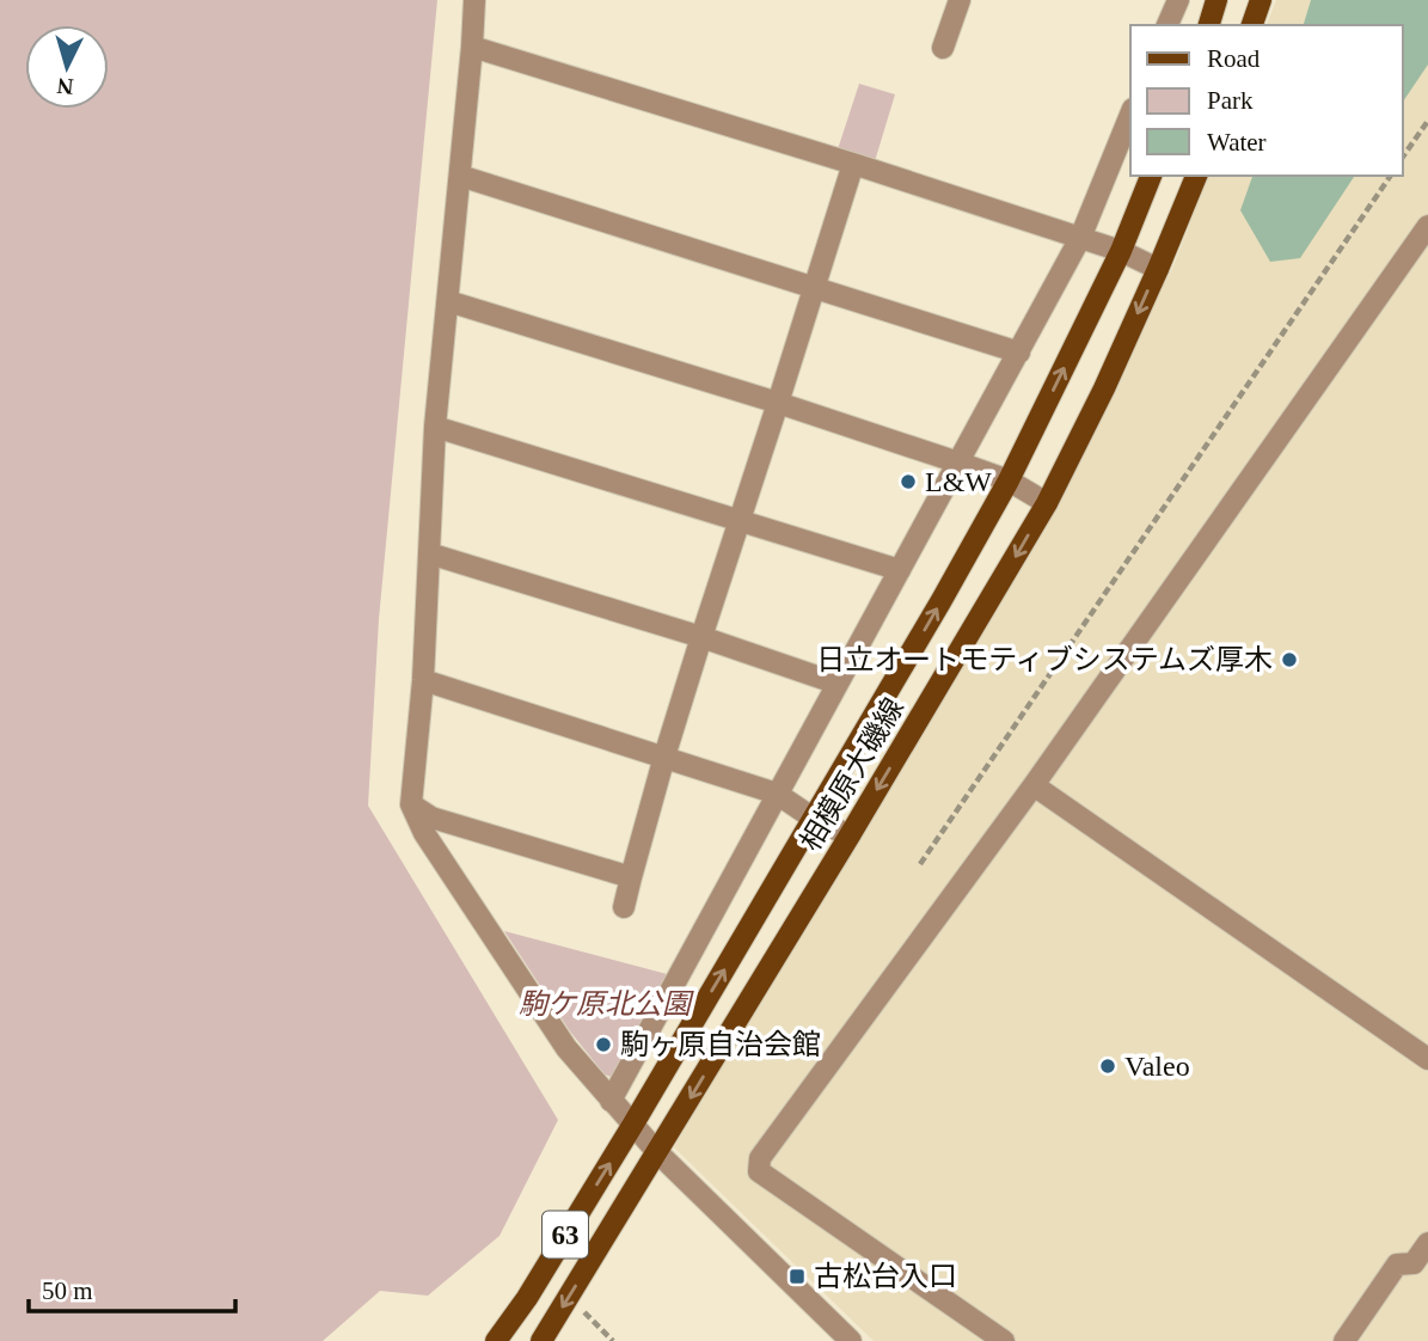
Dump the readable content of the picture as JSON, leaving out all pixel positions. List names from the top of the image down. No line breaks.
{"streets":{"main road":["相模原大磯線","63"]},"parks":["駒ケ原北公園"],"places":{"other":["L&W","日立オートモティブシステムズ厚木","駒ヶ原自治会館","Valeo"],"transit":["古松台入口"]},"legend":["Road","Park","Water"],"scale_bar":"50 m","north":"bottom"}
